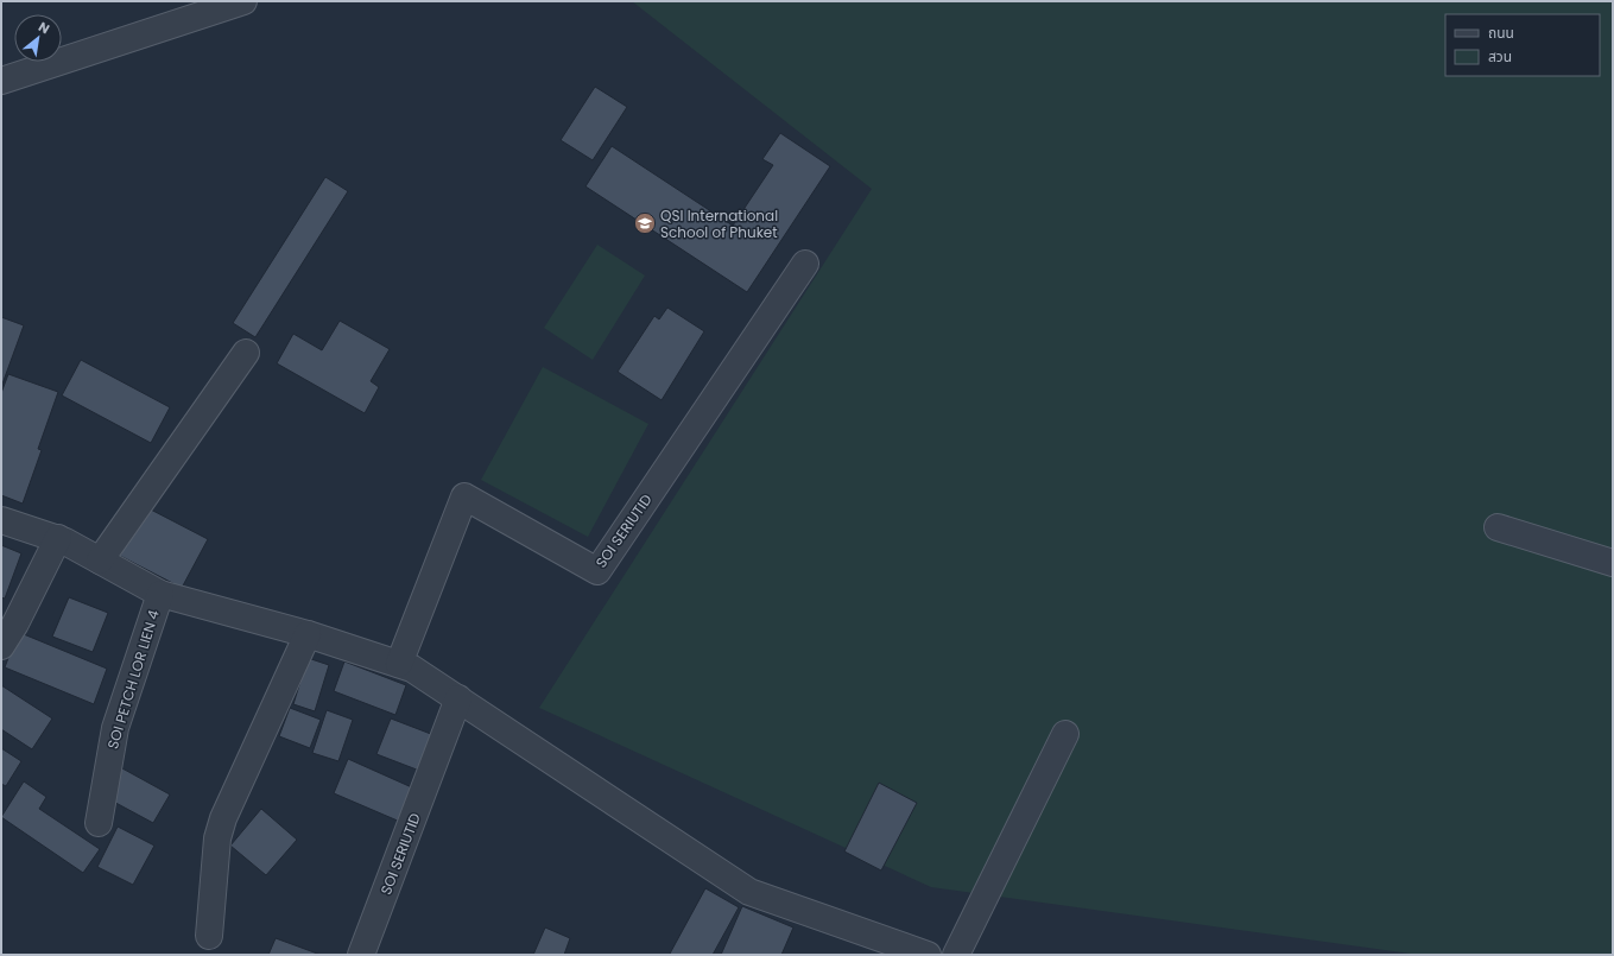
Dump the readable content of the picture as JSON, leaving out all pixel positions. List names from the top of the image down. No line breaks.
{"streets":{"street":["SOI SERIUTID","SOI PETCH LOR LIEN 4"]},"places":{"school or university":["QSI International School of Phuket"]},"legend":["ถนน","สวน"],"north":"top right"}
